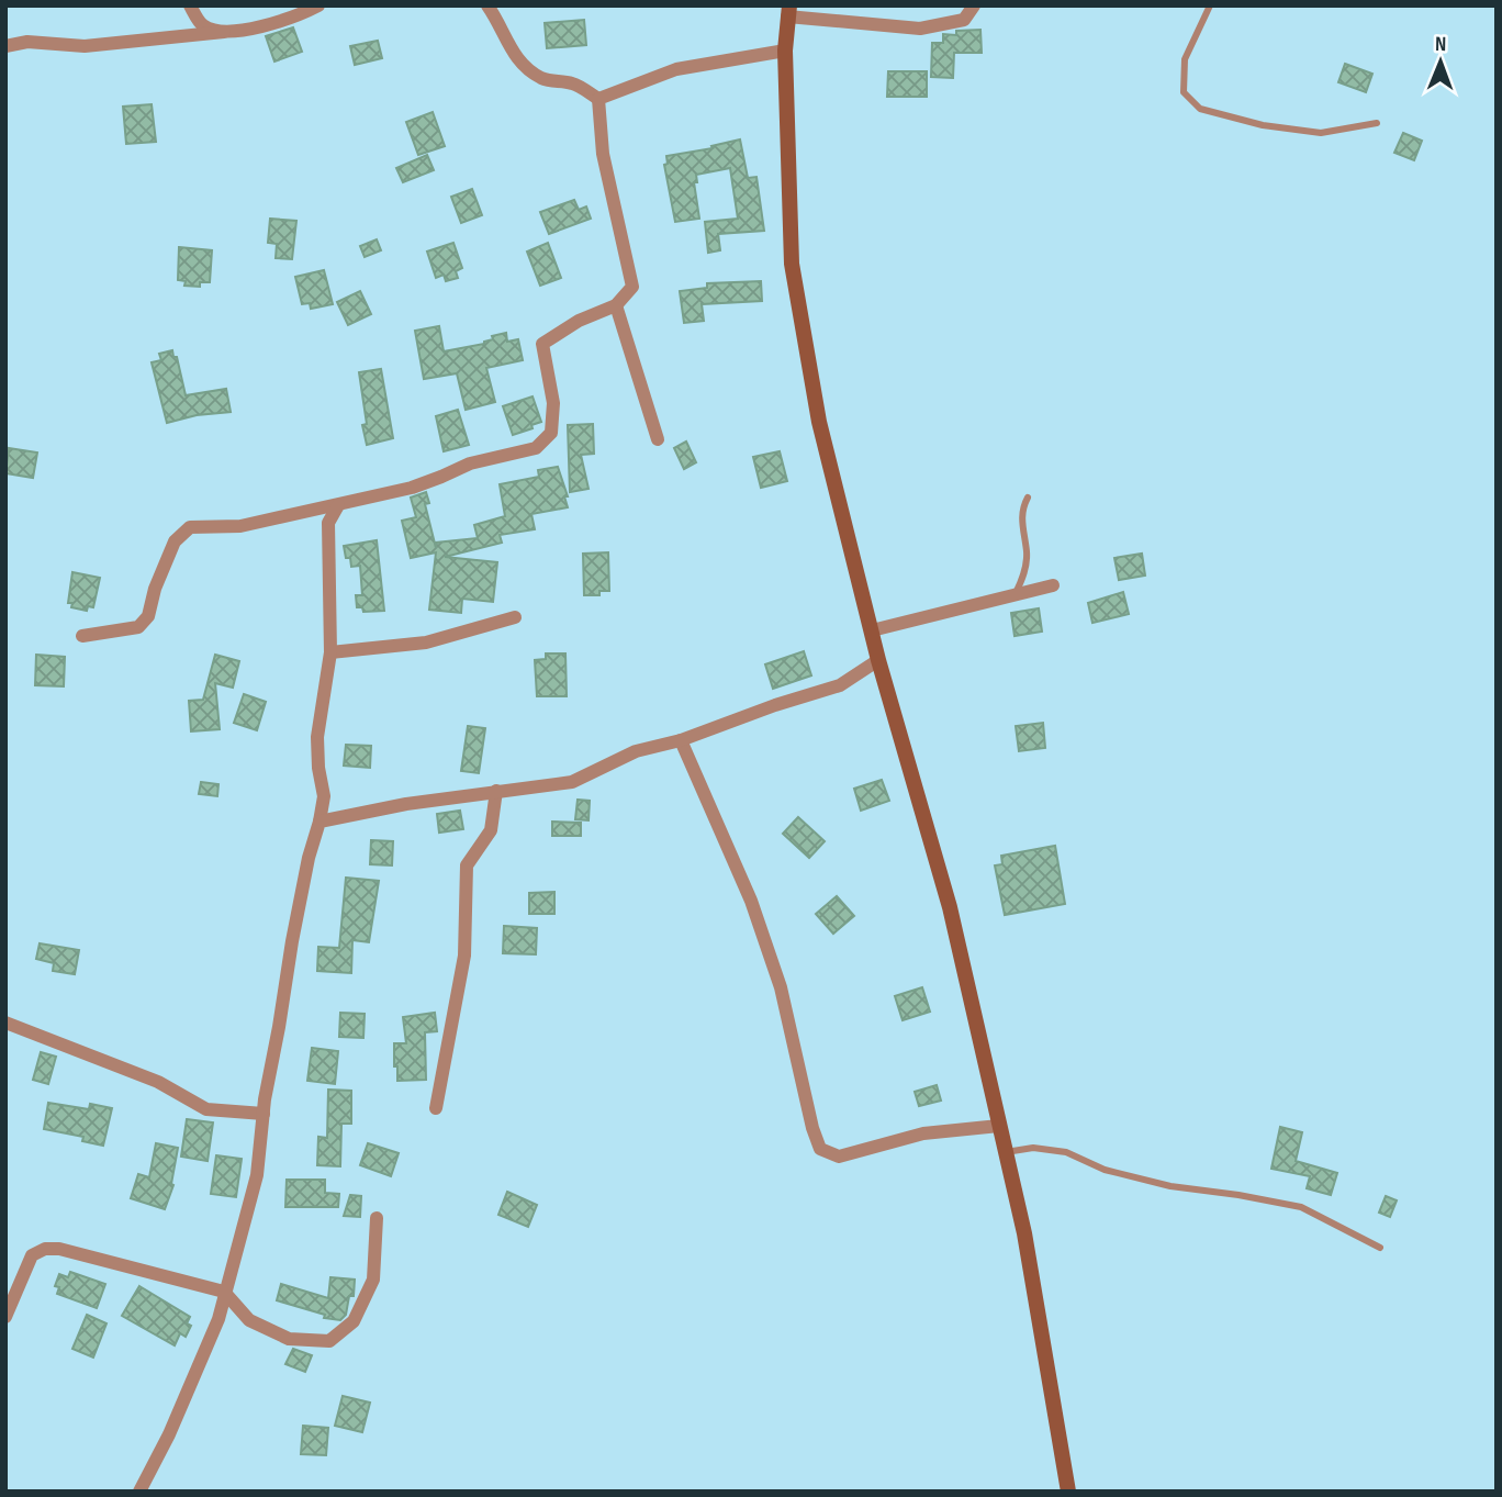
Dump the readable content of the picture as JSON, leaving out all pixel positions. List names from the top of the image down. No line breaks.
{"north":"top"}
